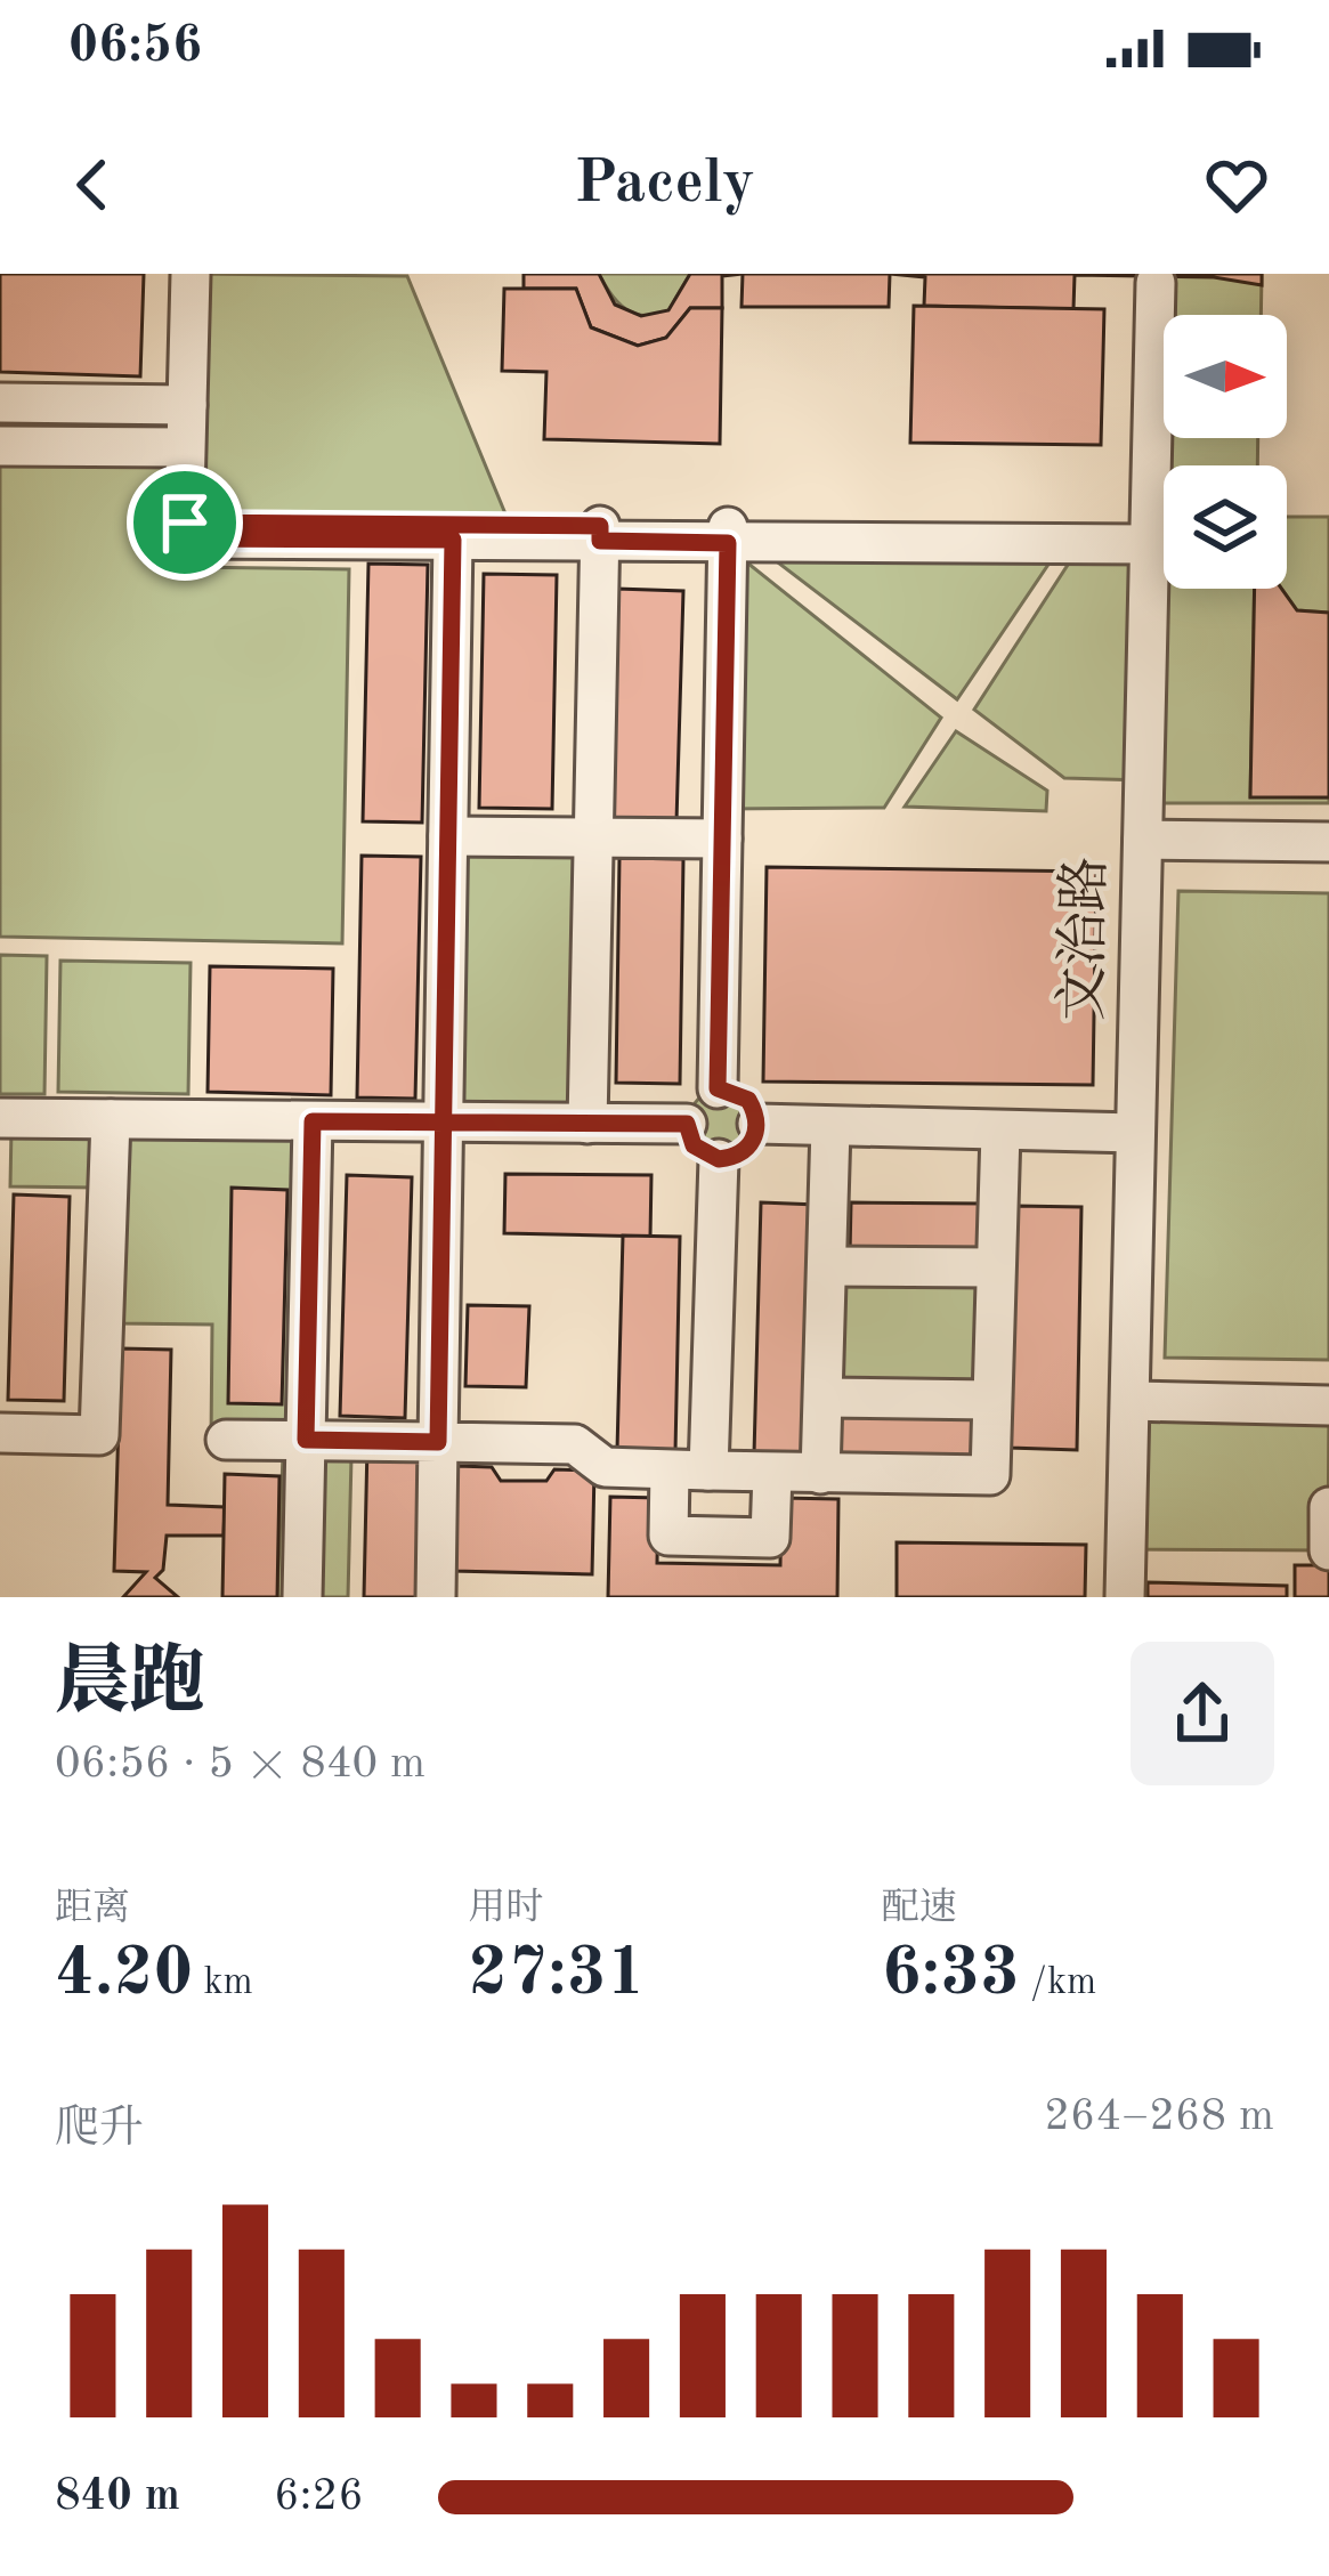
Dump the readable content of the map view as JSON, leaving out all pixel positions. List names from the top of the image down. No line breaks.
{"streets":{"street":["文治路"]},"north":"right","page":{"status":"06:56","header":"Pacely","heading":["晨跑","06:56 · 5 × 840 m"],"stats":[["距离","4.20 km"],["用时","27:31"],["配速","6:33 /km"]],"chart":["爬升","264–268 m"],"list":[{"name":"840 m","note":"6:26"}]}}
